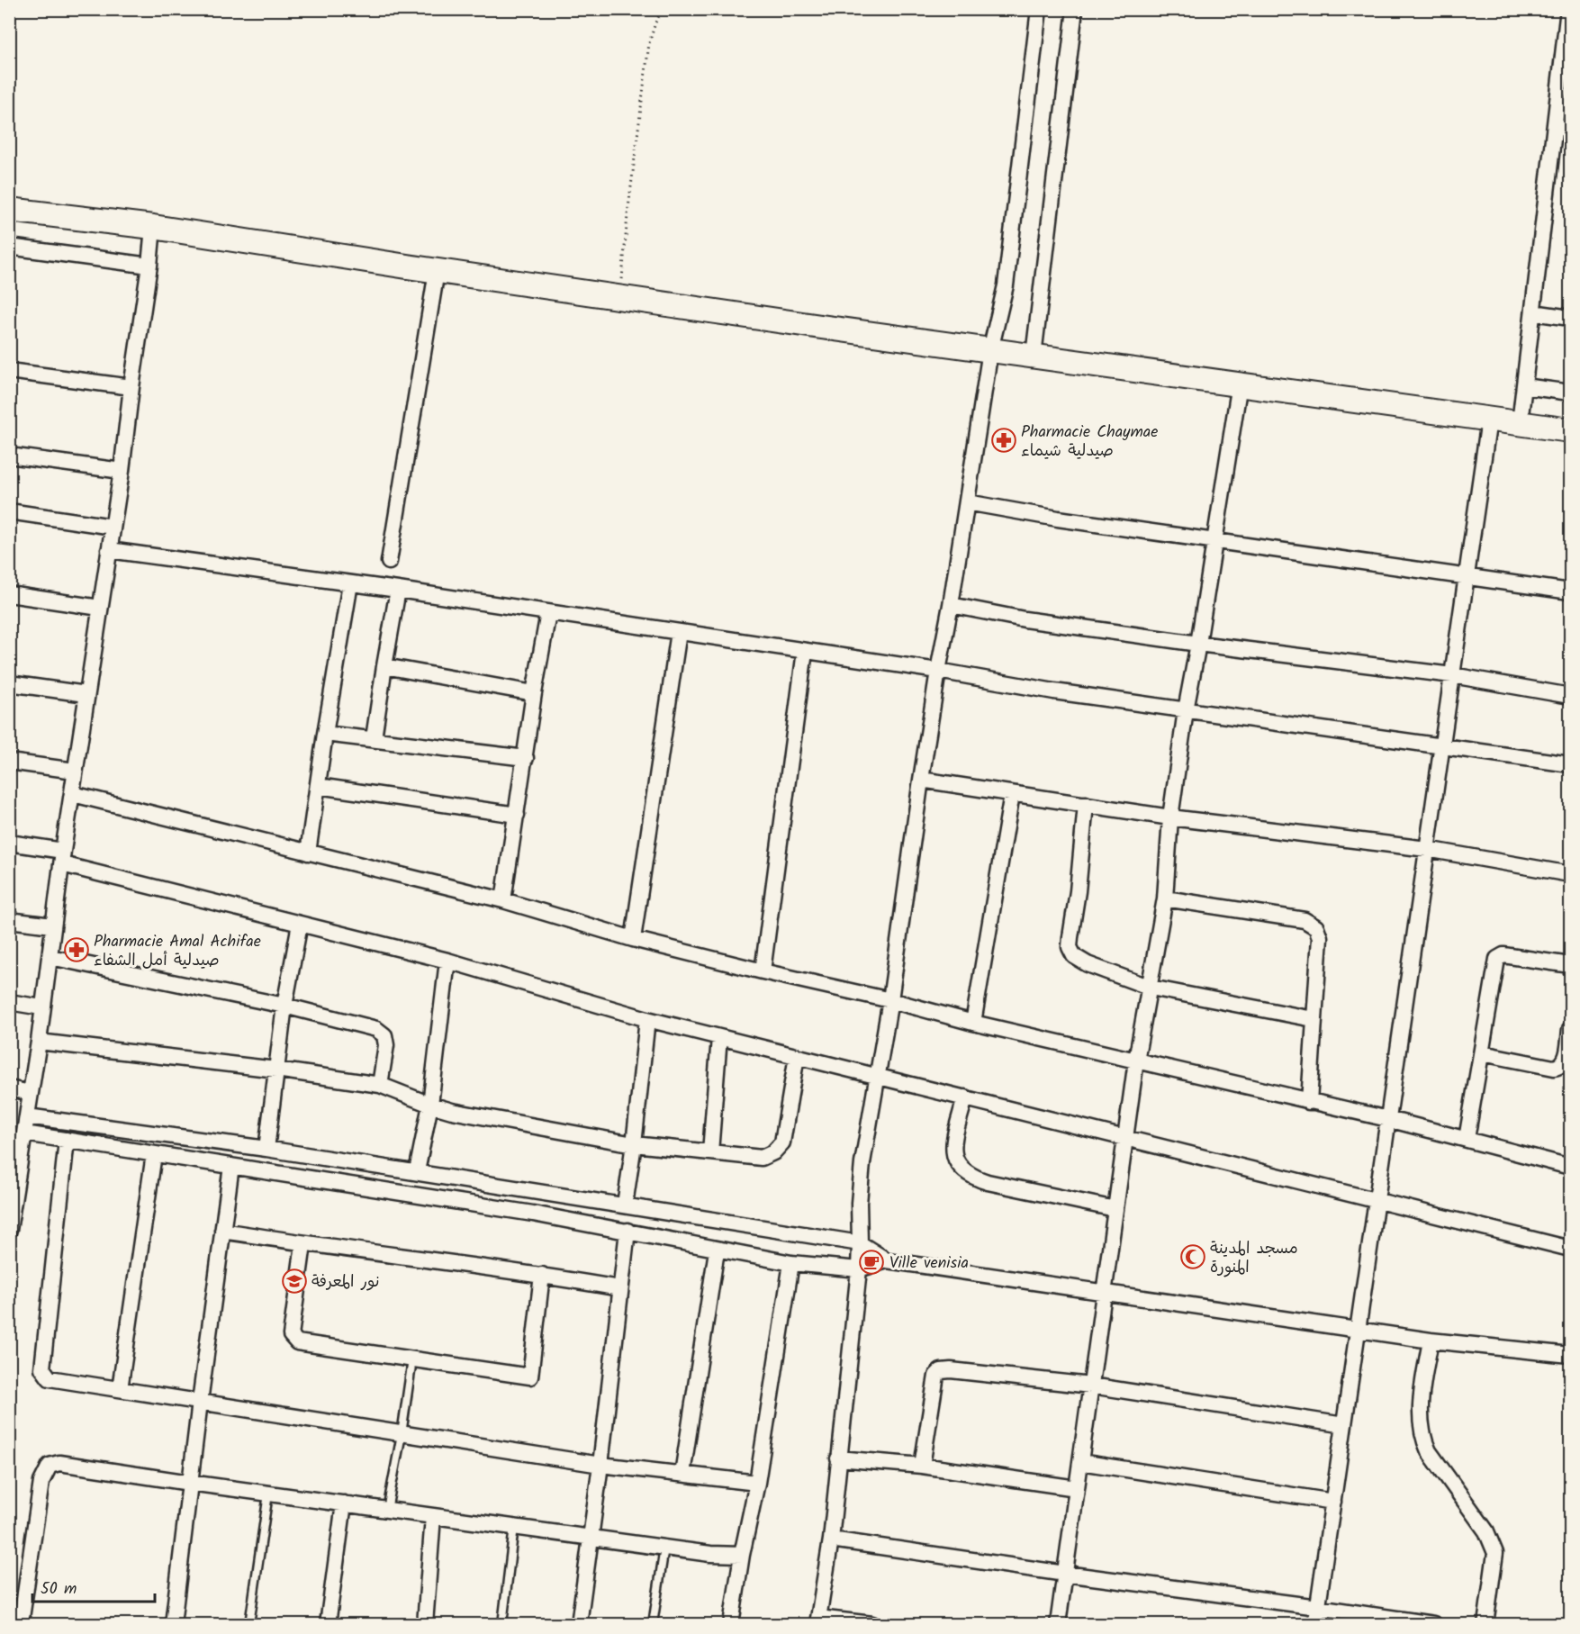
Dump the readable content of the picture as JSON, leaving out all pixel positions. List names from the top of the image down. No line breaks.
{"places":{"pharmacy":["Pharmacie Chaymae صيدلية شيماء","Pharmacie Amal Achifae صيدلية أمل الشفاء"],"mosque":["مسجد المدينة المنورة"],"cafe":["Ville venisia"],"school or university":["نور المعرفة"]},"scale_bar":"50 m"}
